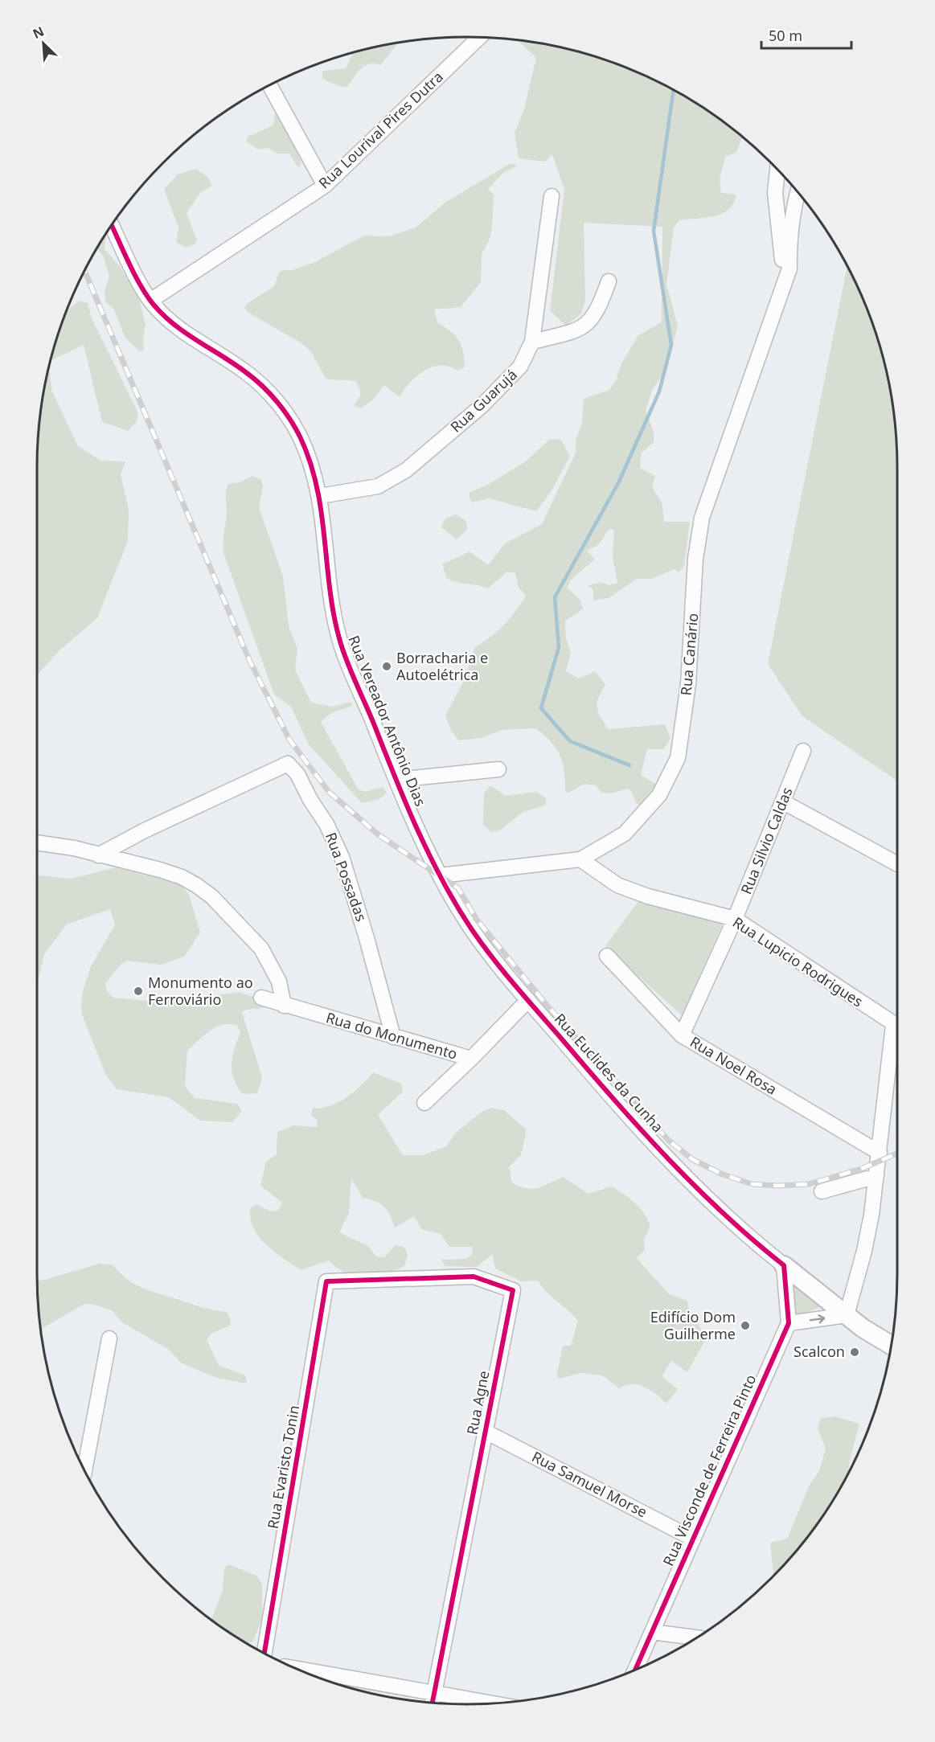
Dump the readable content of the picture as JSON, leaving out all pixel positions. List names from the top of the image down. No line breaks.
{"streets":{"main road":["Rua Euclides da Cunha"],"street":["Rua Lourival Pires Dutra","Rua Guarujá","Rua Canário","Rua Vereador Antônio Dias","Rua Silvio Caldas","Rua Possadas","Rua Lupicio Rodrigues","Rua do Monumento","Rua Noel Rosa","Rua Agne","Rua Evaristo Tonin","Rua Visconde de Ferreira Pinto","Rua Samuel Morse"]},"crossings":[["Rua Lourival Pires Dutra","Rua Vereador Antônio Dias"],["Rua Guarujá","Rua Vereador Antônio Dias"],["Rua Canário","Rua Vereador Antônio Dias"],["Rua Canário","Rua Lupicio Rodrigues"],["Rua Canário","Rua Euclides da Cunha"],["Rua Vereador Antônio Dias","Rua Euclides da Cunha"],["Rua Silvio Caldas","Rua Lupicio Rodrigues"],["Rua Silvio Caldas","Rua Noel Rosa"],["Rua Possadas","Rua do Monumento"],["Rua do Monumento","Rua Euclides da Cunha"],["Rua Euclides da Cunha","Rua Visconde de Ferreira Pinto"],["Rua Agne","Rua Evaristo Tonin"],["Rua Agne","Rua Samuel Morse"],["Rua Visconde de Ferreira Pinto","Rua Samuel Morse"]],"places":["Borracharia e Autoelétrica","Monumento ao Ferroviário","Edifício Dom Guilherme","Scalcon"],"scale_bar":"50 m","north":"top left"}
